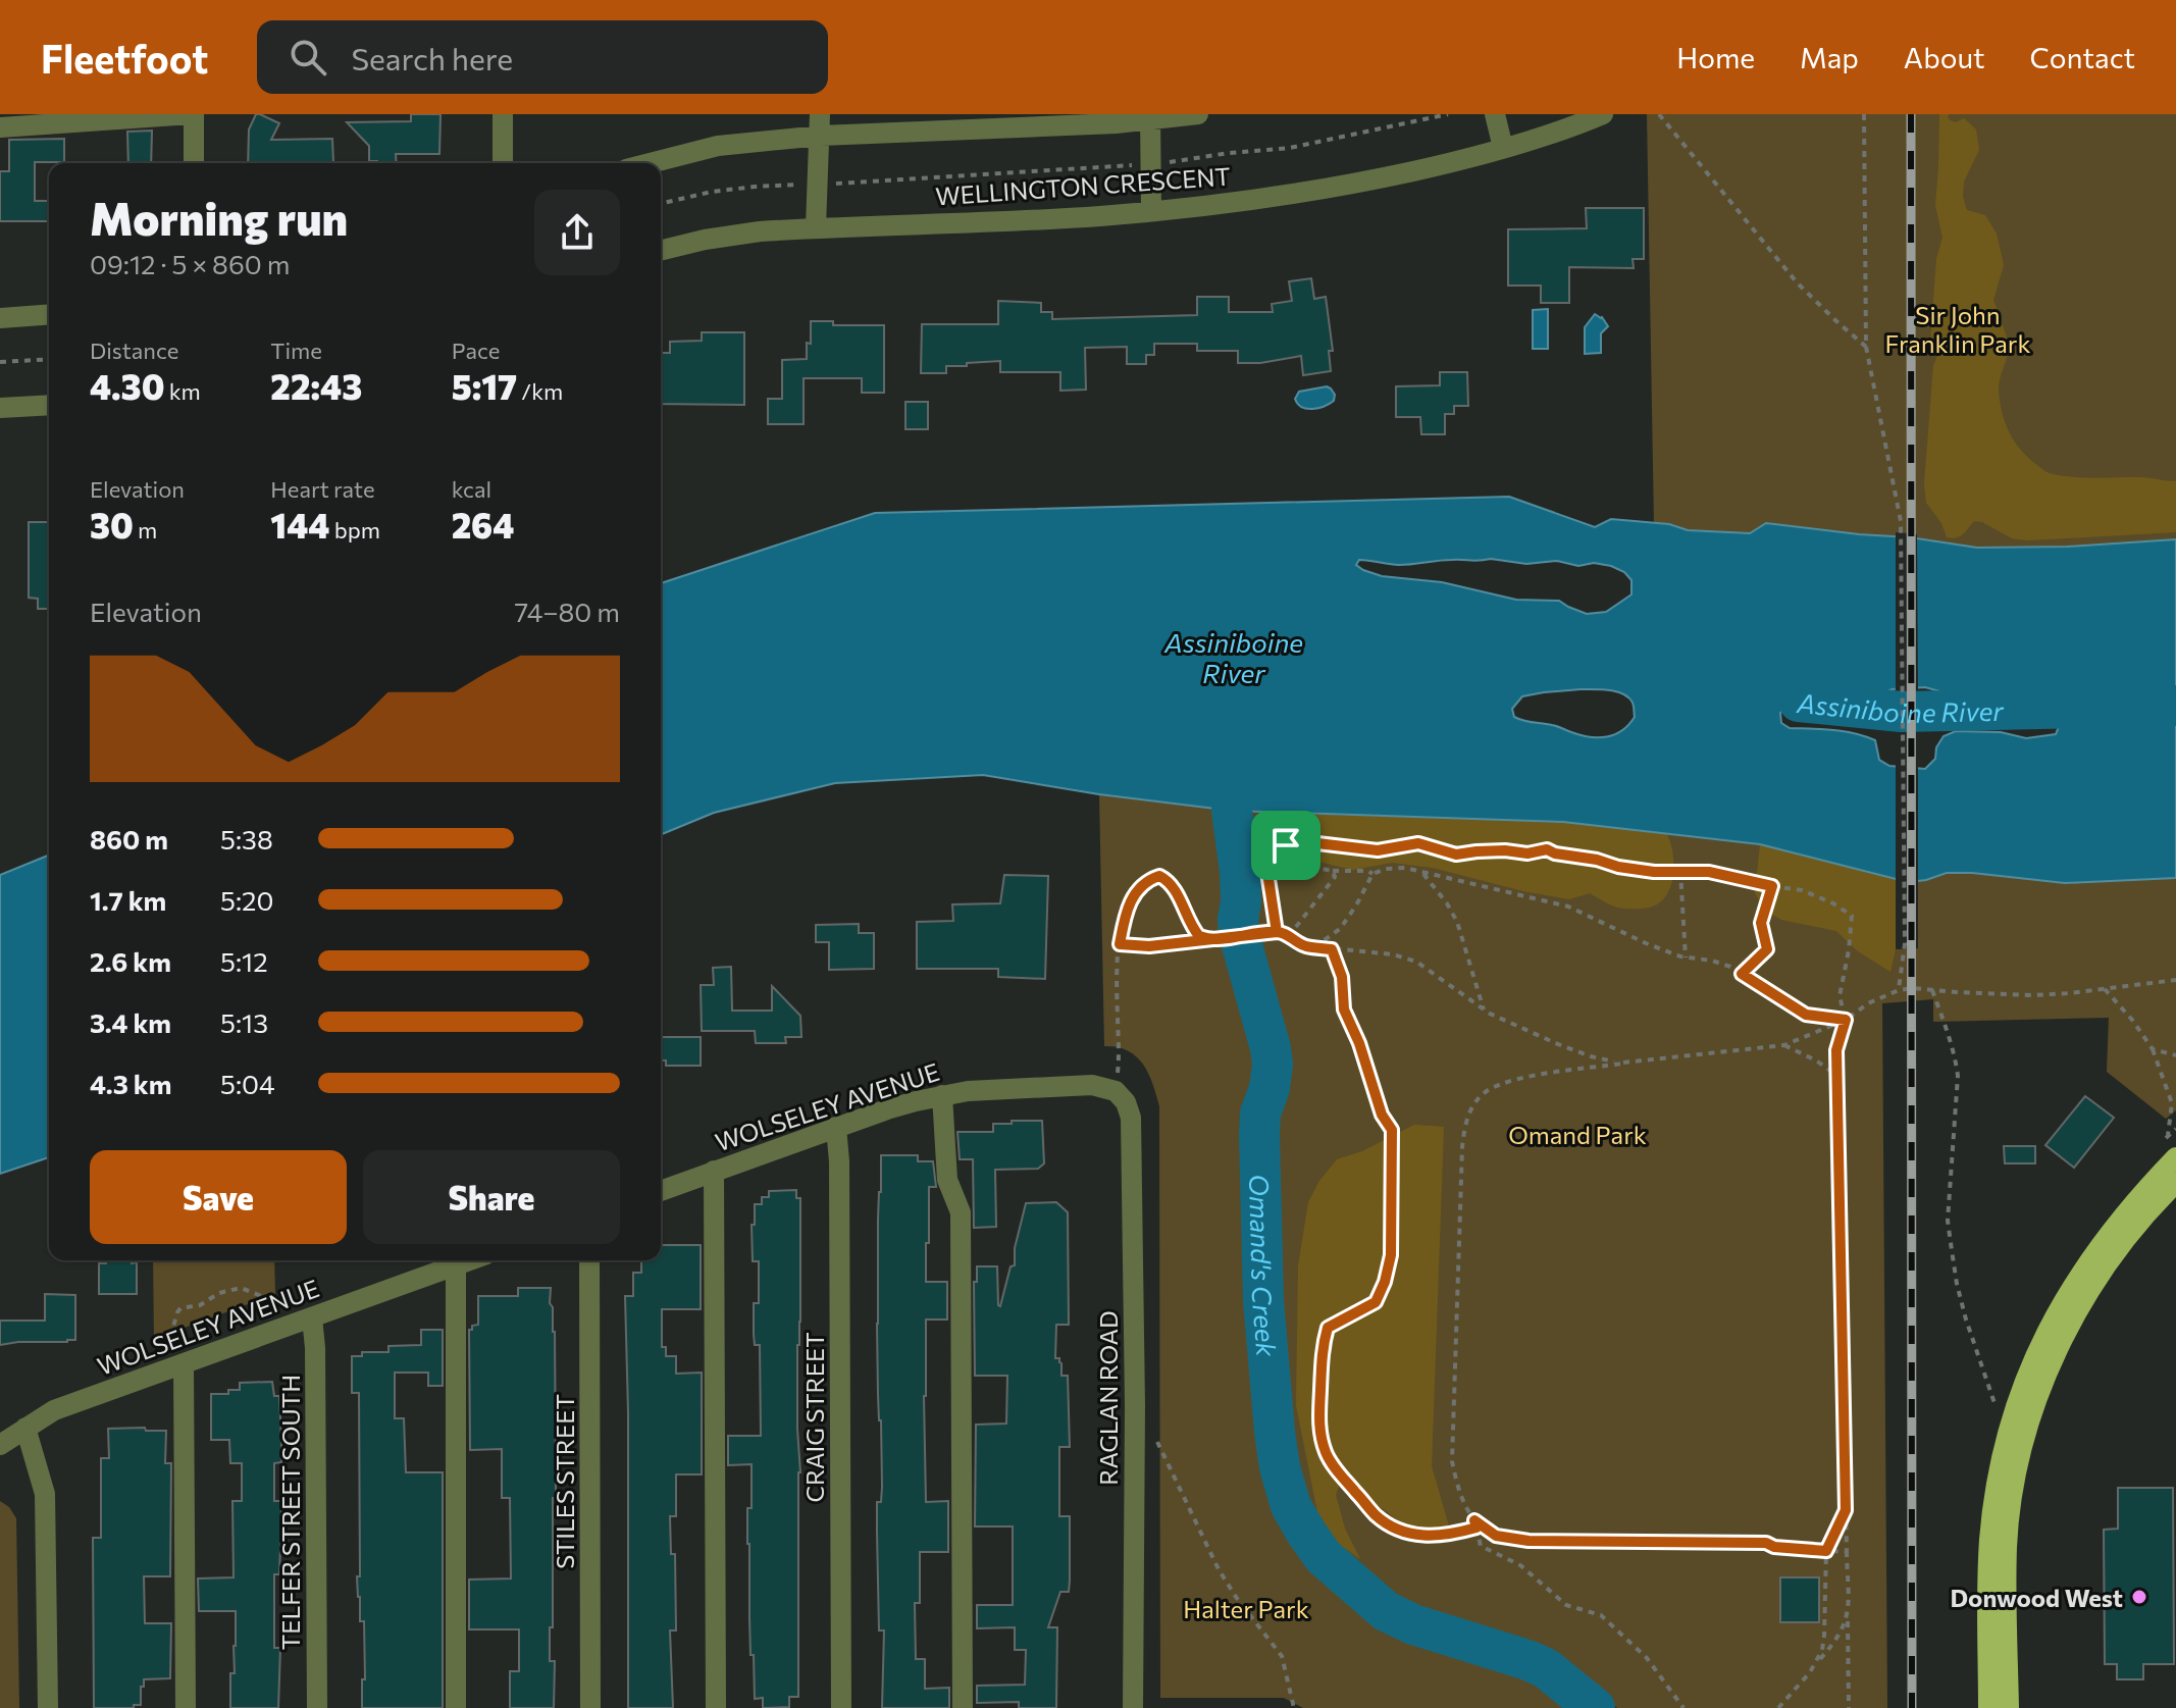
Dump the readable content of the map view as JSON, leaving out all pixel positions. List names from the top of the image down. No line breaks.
{"streets":{"street":["WELLINGTON CRESCENT","WOLSELEY AVENUE","RAGLAN ROAD","CRAIG STREET","STILES STREET","TELFER STREET SOUTH"]},"crossings":[["WOLSELEY AVENUE","RAGLAN ROAD"],["WOLSELEY AVENUE","CRAIG STREET"],["WOLSELEY AVENUE","TELFER STREET SOUTH"]],"water":["Assiniboine River","Omand's Creek"],"parks":["Sir John Franklin Park","Omand Park","Halter Park"],"places":["Donwood West"],"page":{"header":"Fleetfoot","search":"Search here","nav":["Home","Map","About","Contact"],"heading":["Morning run","09:12 · 5 × 860 m"],"stats":[["Distance","4.30 km"],["Time","22:43"],["Pace","5:17 /km"],["Elevation","30 m"],["Heart rate","144 bpm"],["kcal","264"]],"chart":["Elevation","74–80 m"],"list":[{"name":"860 m","note":"5:38"},{"name":"1.7 km","note":"5:20"},{"name":"2.6 km","note":"5:12"},{"name":"3.4 km","note":"5:13"},{"name":"4.3 km","note":"5:04"}],"buttons":["Save","Share"]}}
